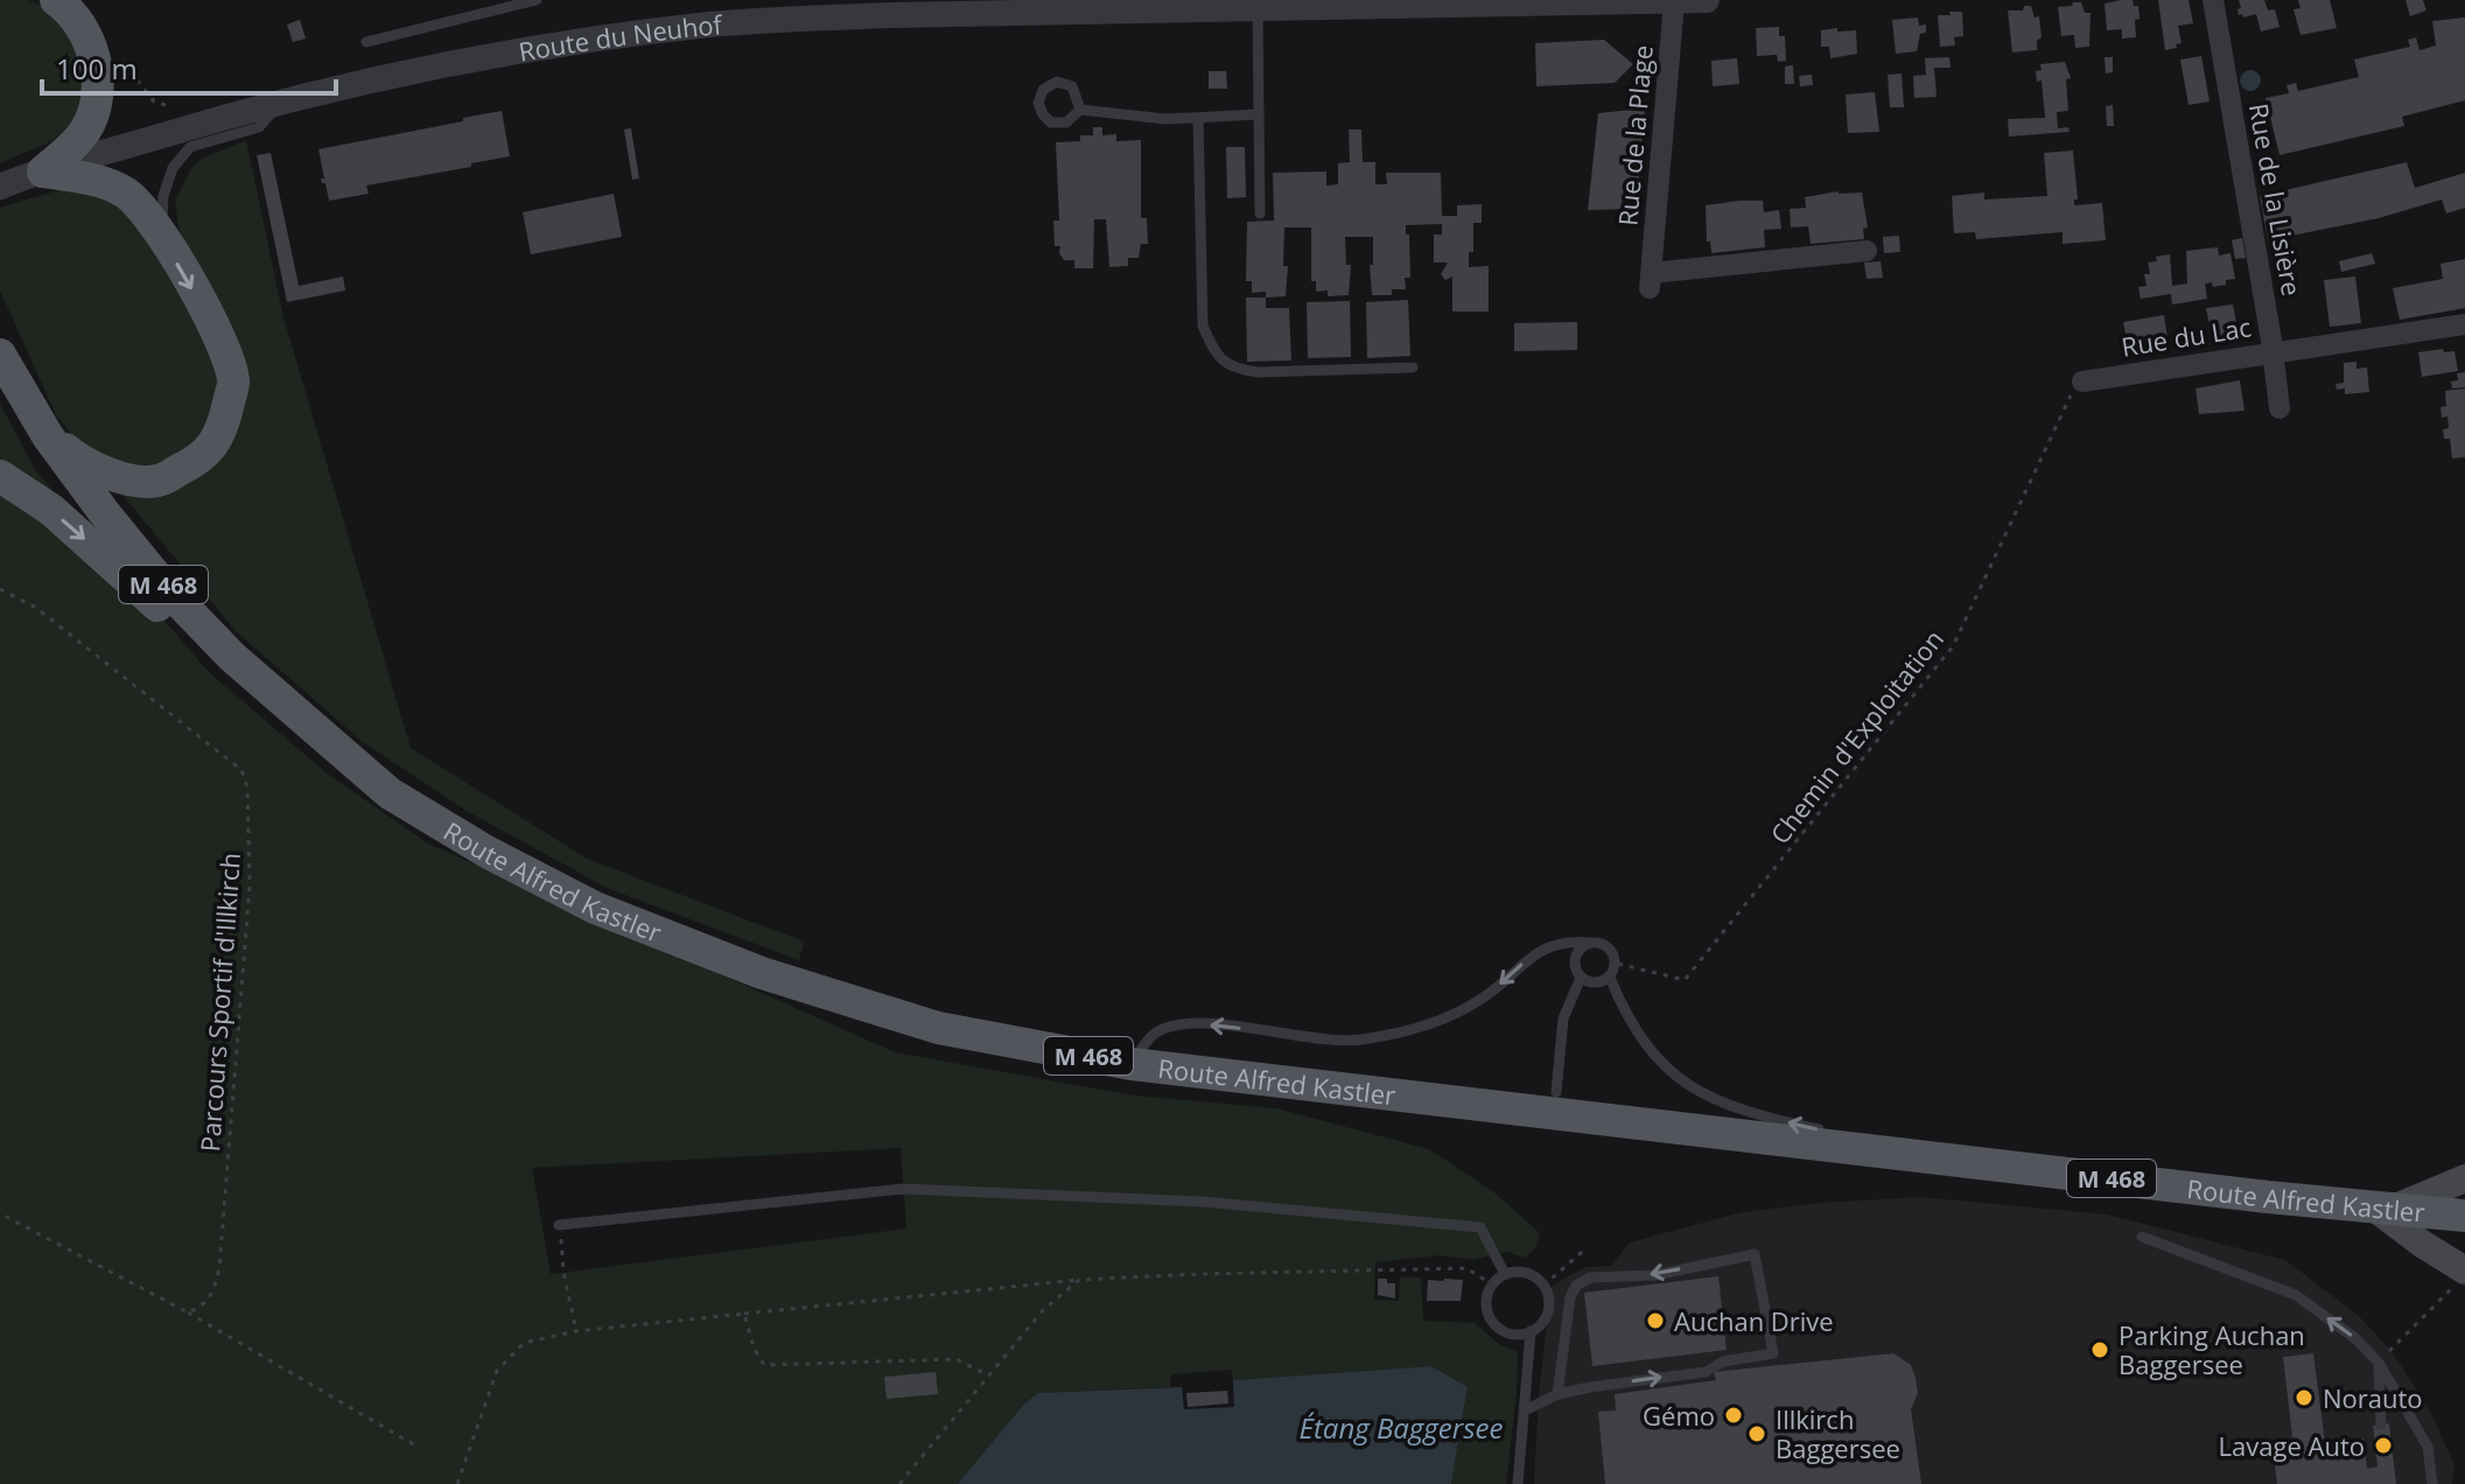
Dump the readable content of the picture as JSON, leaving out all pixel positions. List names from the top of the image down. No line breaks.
{"streets":{"main road":["M 468","Route Alfred Kastler"],"street":["Route du Neuhof","Rue de la Plage","Rue de la Lisière","Rue du Lac"],"path":["Chemin d'Exploitation","Parcours Sportif d'Illkirch"]},"crossings":[["Route du Neuhof","Rue de la Plage"],["Rue de la Lisière","Rue du Lac"],["Rue du Lac","Chemin d'Exploitation"]],"water":["Étang Baggersee"],"places":["Auchan Drive","Parking Auchan Baggersee","Norauto","Gémo","Illkirch Baggersee","Lavage Auto"],"scale_bar":"100 m"}
